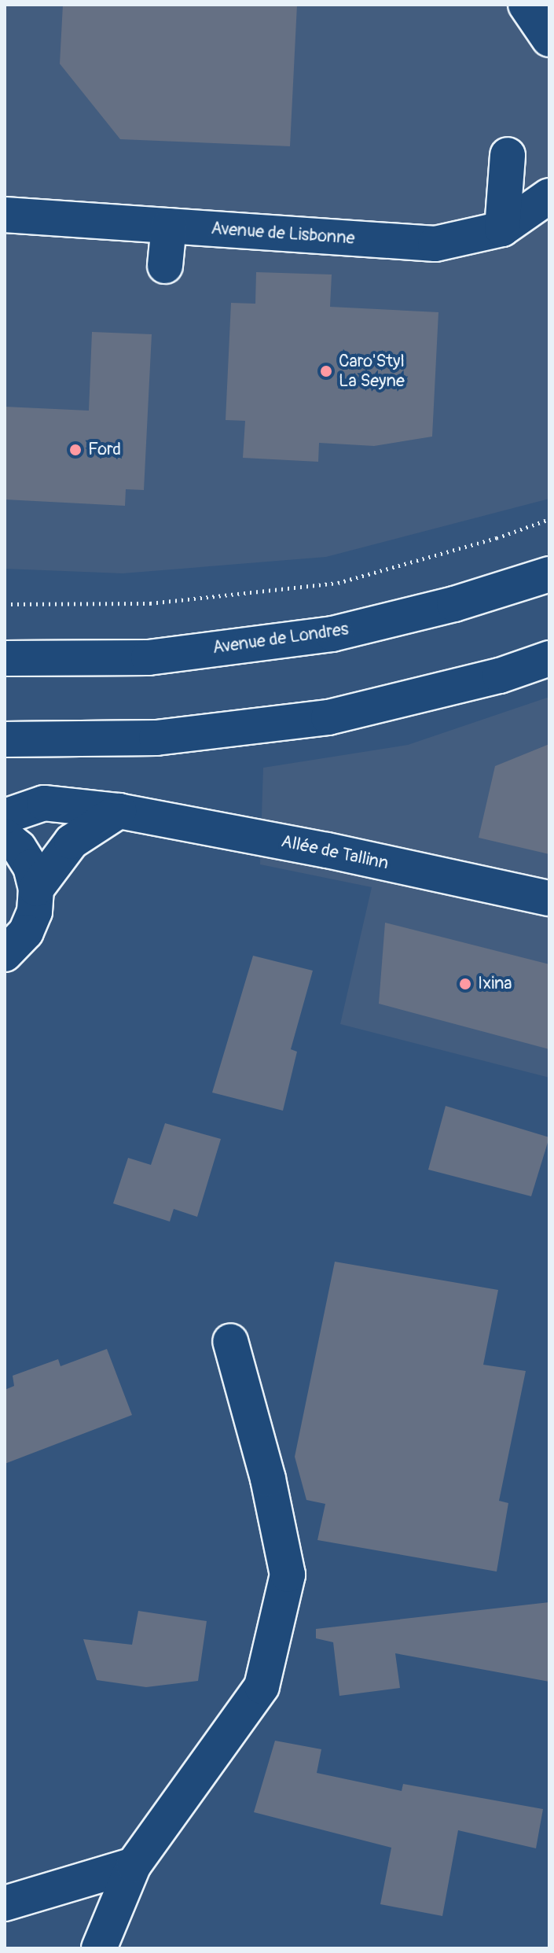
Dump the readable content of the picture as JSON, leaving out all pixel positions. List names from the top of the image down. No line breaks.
{"streets":{"main road":["Avenue de Lisbonne","Avenue de Londres","Allée de Tallinn"]},"places":["Caro'Styl La Seyne","Ford","Ixina"]}
